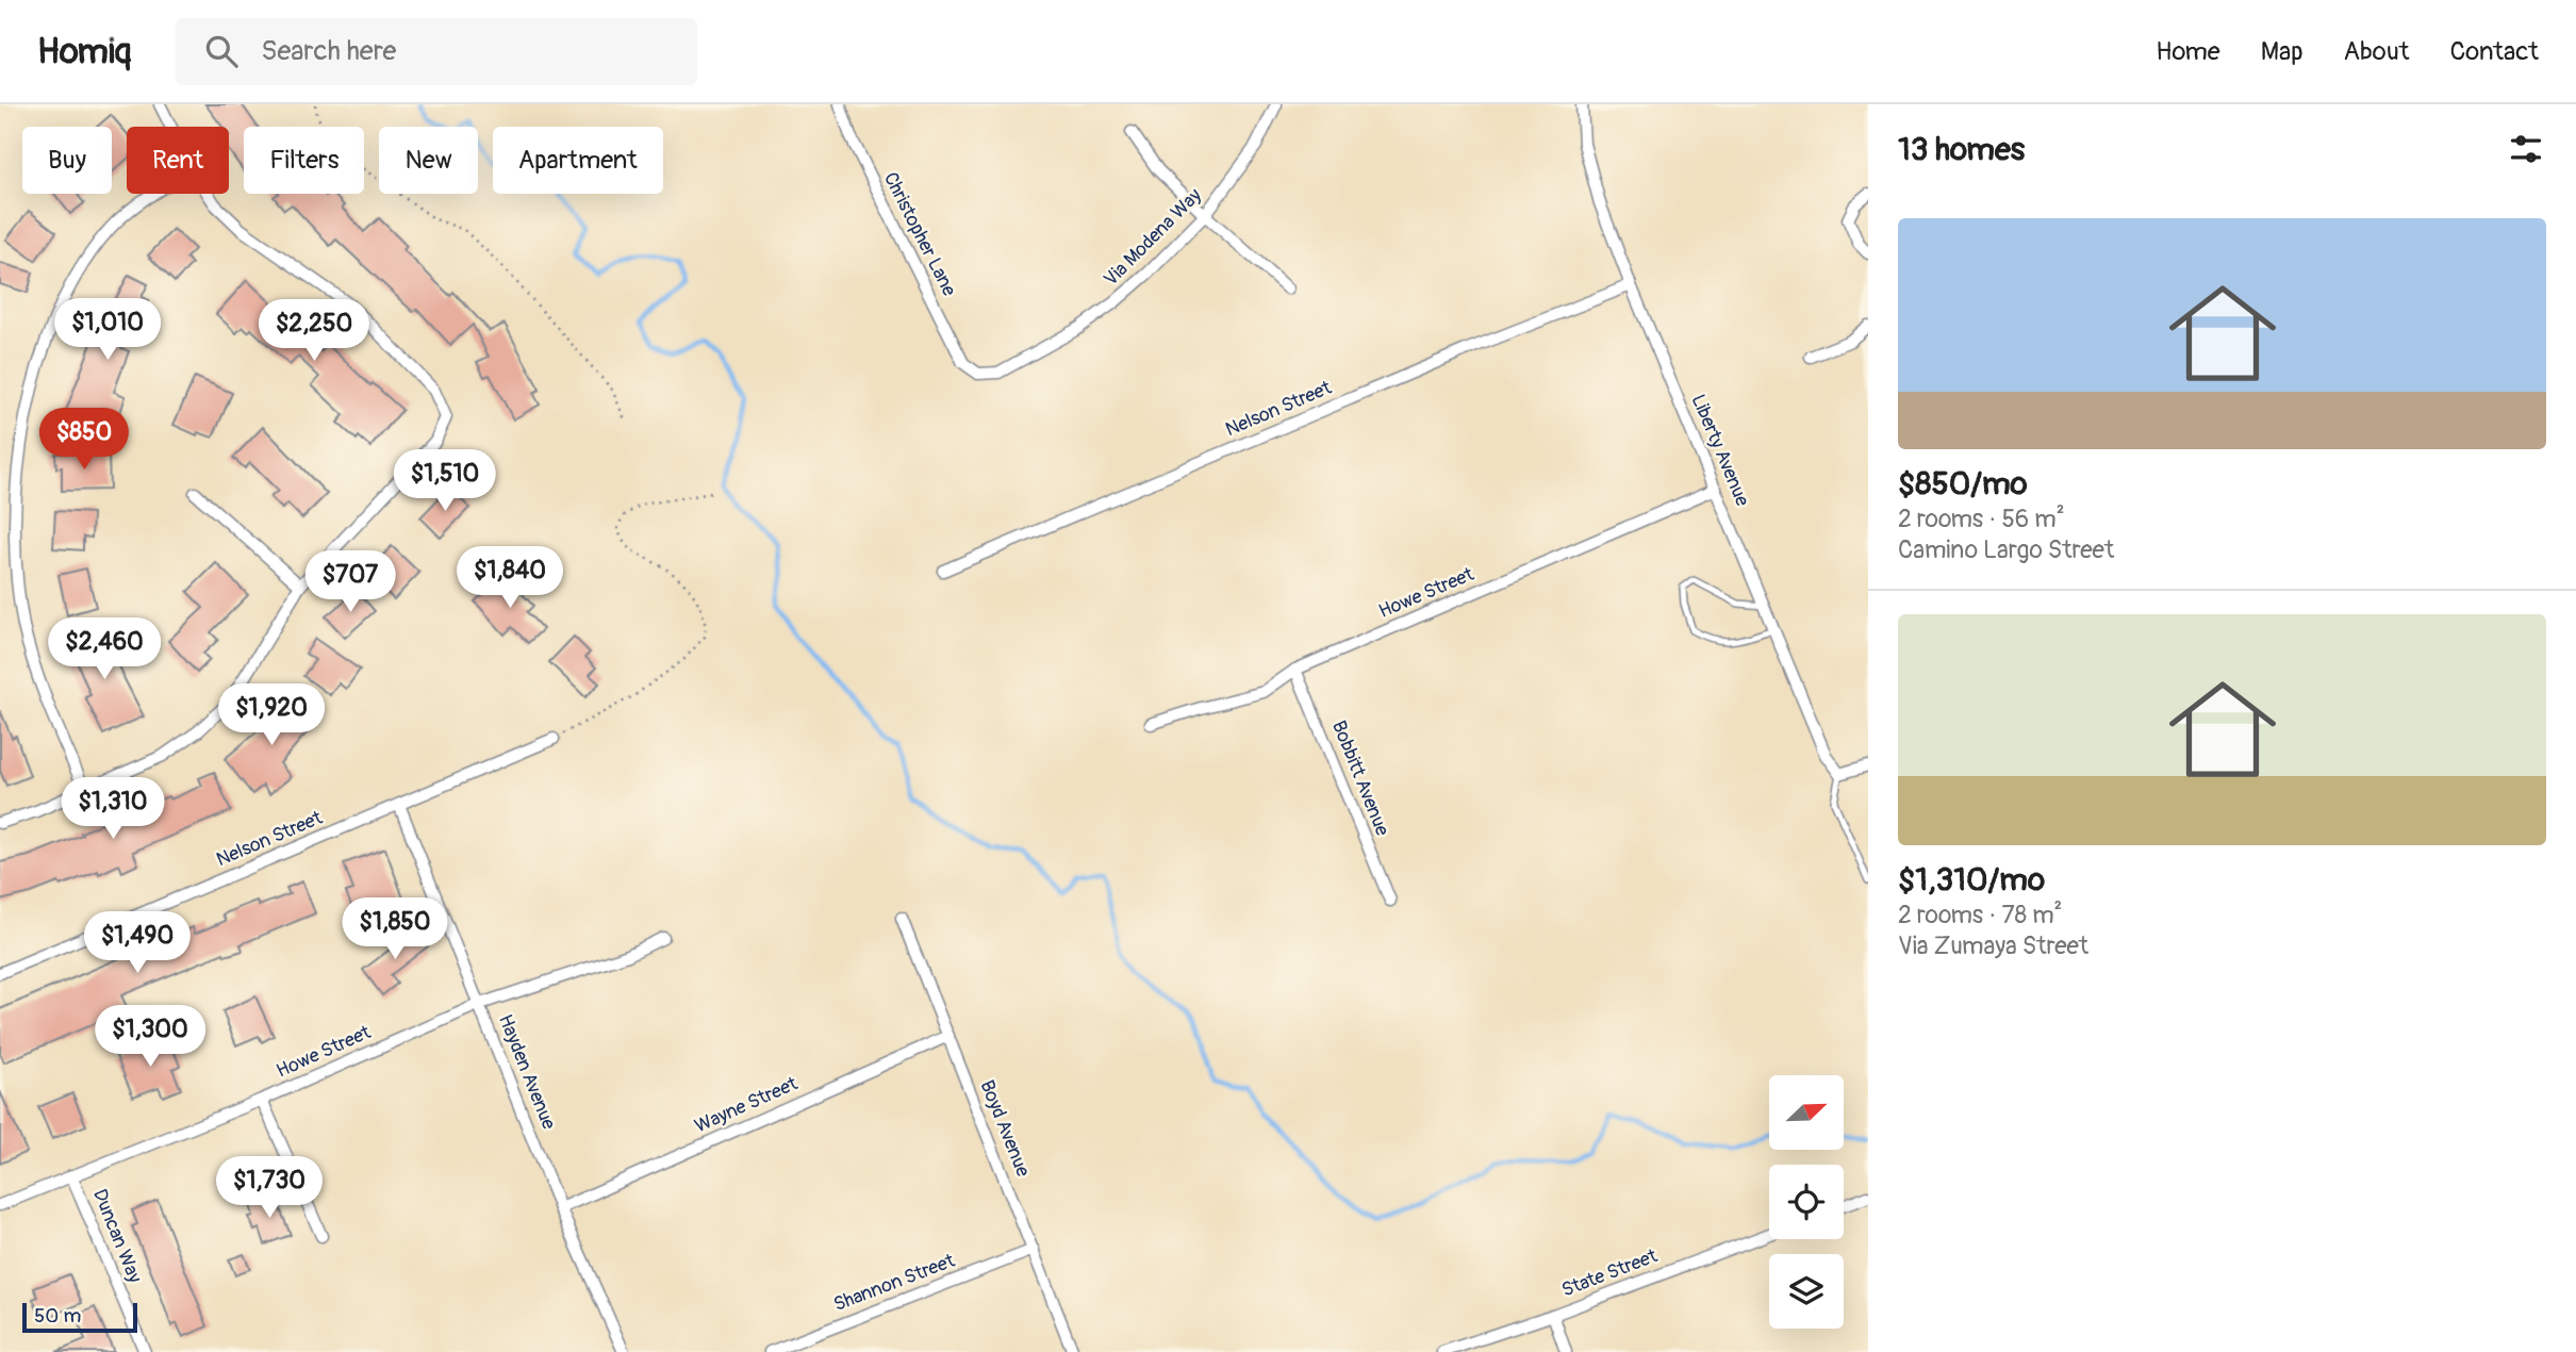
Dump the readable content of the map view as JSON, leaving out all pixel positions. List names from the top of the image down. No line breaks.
{"streets":{"street":["Christopher Lane","Via Modena Way","Nelson Street","Liberty Avenue","Howe Street","Bobbitt Avenue","Hayden Avenue","Wayne Street","Boyd Avenue","Duncan Way","State Street","Shannon Street"]},"crossings":[["Christopher Lane","Via Modena Way"],["Nelson Street","Liberty Avenue"],["Nelson Street","Hayden Avenue"],["Liberty Avenue","Howe Street"],["Howe Street","Bobbitt Avenue"],["Howe Street","Hayden Avenue"],["Howe Street","Duncan Way"],["Hayden Avenue","Wayne Street"],["Wayne Street","Boyd Avenue"],["Boyd Avenue","Shannon Street"]],"scale_bar":"50 m","north":"top right","page":{"header":"Homiq","search":"Search here","nav":["Home","Map","About","Contact"],"heading":"13 homes","chip":["Buy","Rent","Filters","New","Apartment"],"list":[{"name":"$850/mo","note":"2 rooms · 56 m² · Camino Largo Street"},{"name":"$1,310/mo","note":"2 rooms · 78 m² · Via Zumaya Street"}],"price":["$1,010","$2,250","$850","$1,510","$1,840","$707","$2,460","$1,920","$1,310","$1,850","$1,490","$1,300","$1,730"],"scale":"50 m"}}
